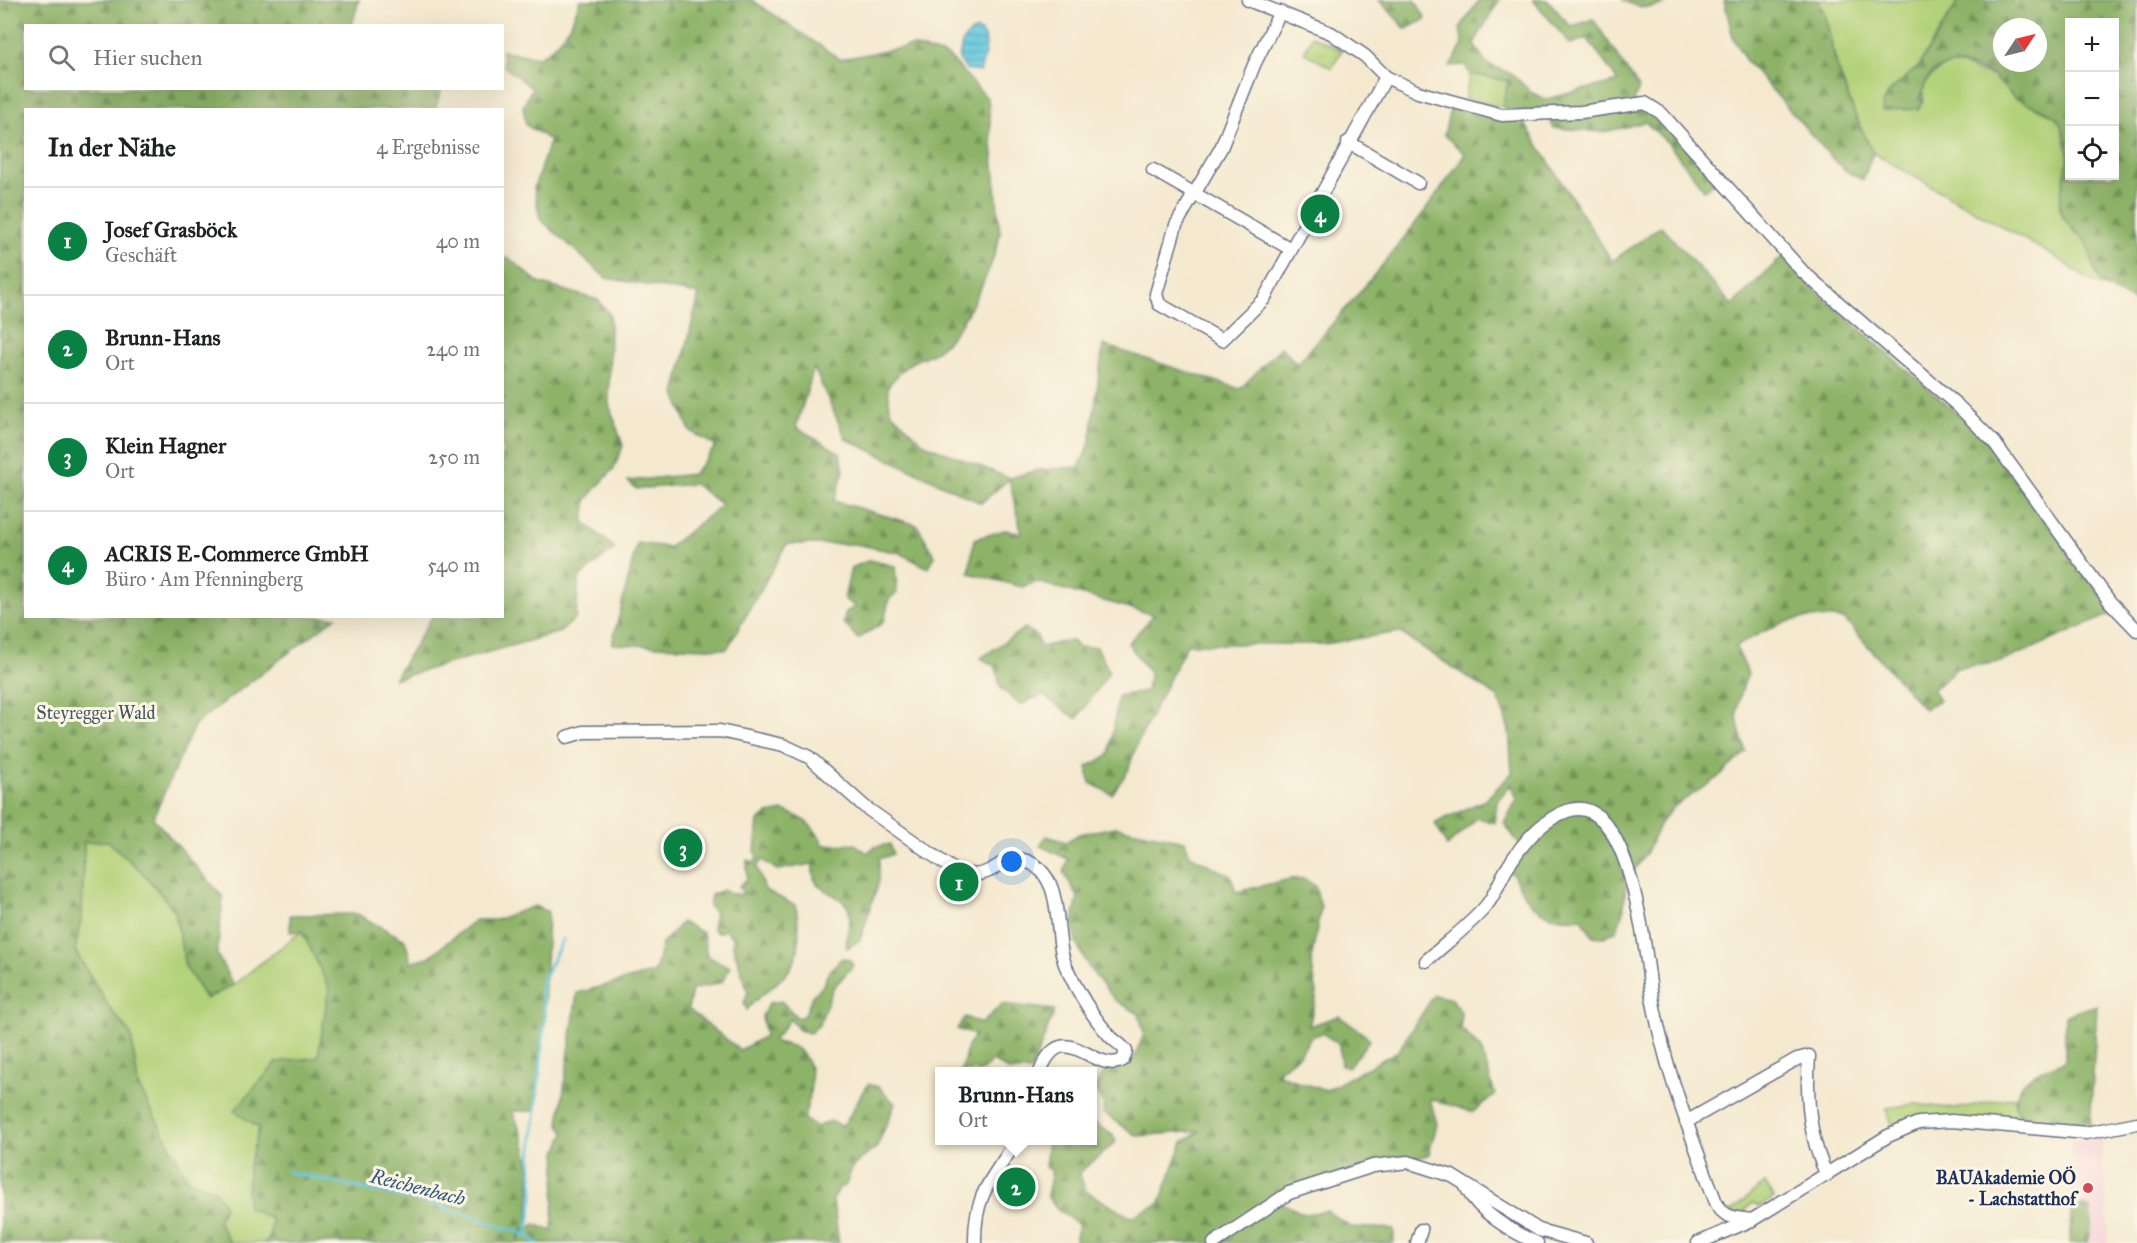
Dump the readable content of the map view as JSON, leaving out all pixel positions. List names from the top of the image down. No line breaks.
{"water":["Reichenbach"],"parks":["Steyregger Wald"],"places":["BAUAkademie OÖ - Lachstatthof"],"north":"top right","page":{"map_buttons":["+","−"],"search":"Hier suchen","heading":["In der Nähe","4 Ergebnisse"],"list":[{"mark":"1","name":"Josef Grasböck","note":"Geschäft","value":"40 m"},{"mark":"2","name":"Brunn-Hans","note":"Ort","value":"240 m"},{"mark":"3","name":"Klein Hagner","note":"Ort","value":"250 m"},{"mark":"4","name":"ACRIS E-Commerce GmbH","note":"Büro · Am Pfenningberg","value":"540 m"}],"pins":["4","3","1","2"],"popup":["Brunn-Hans","Ort"]}}
